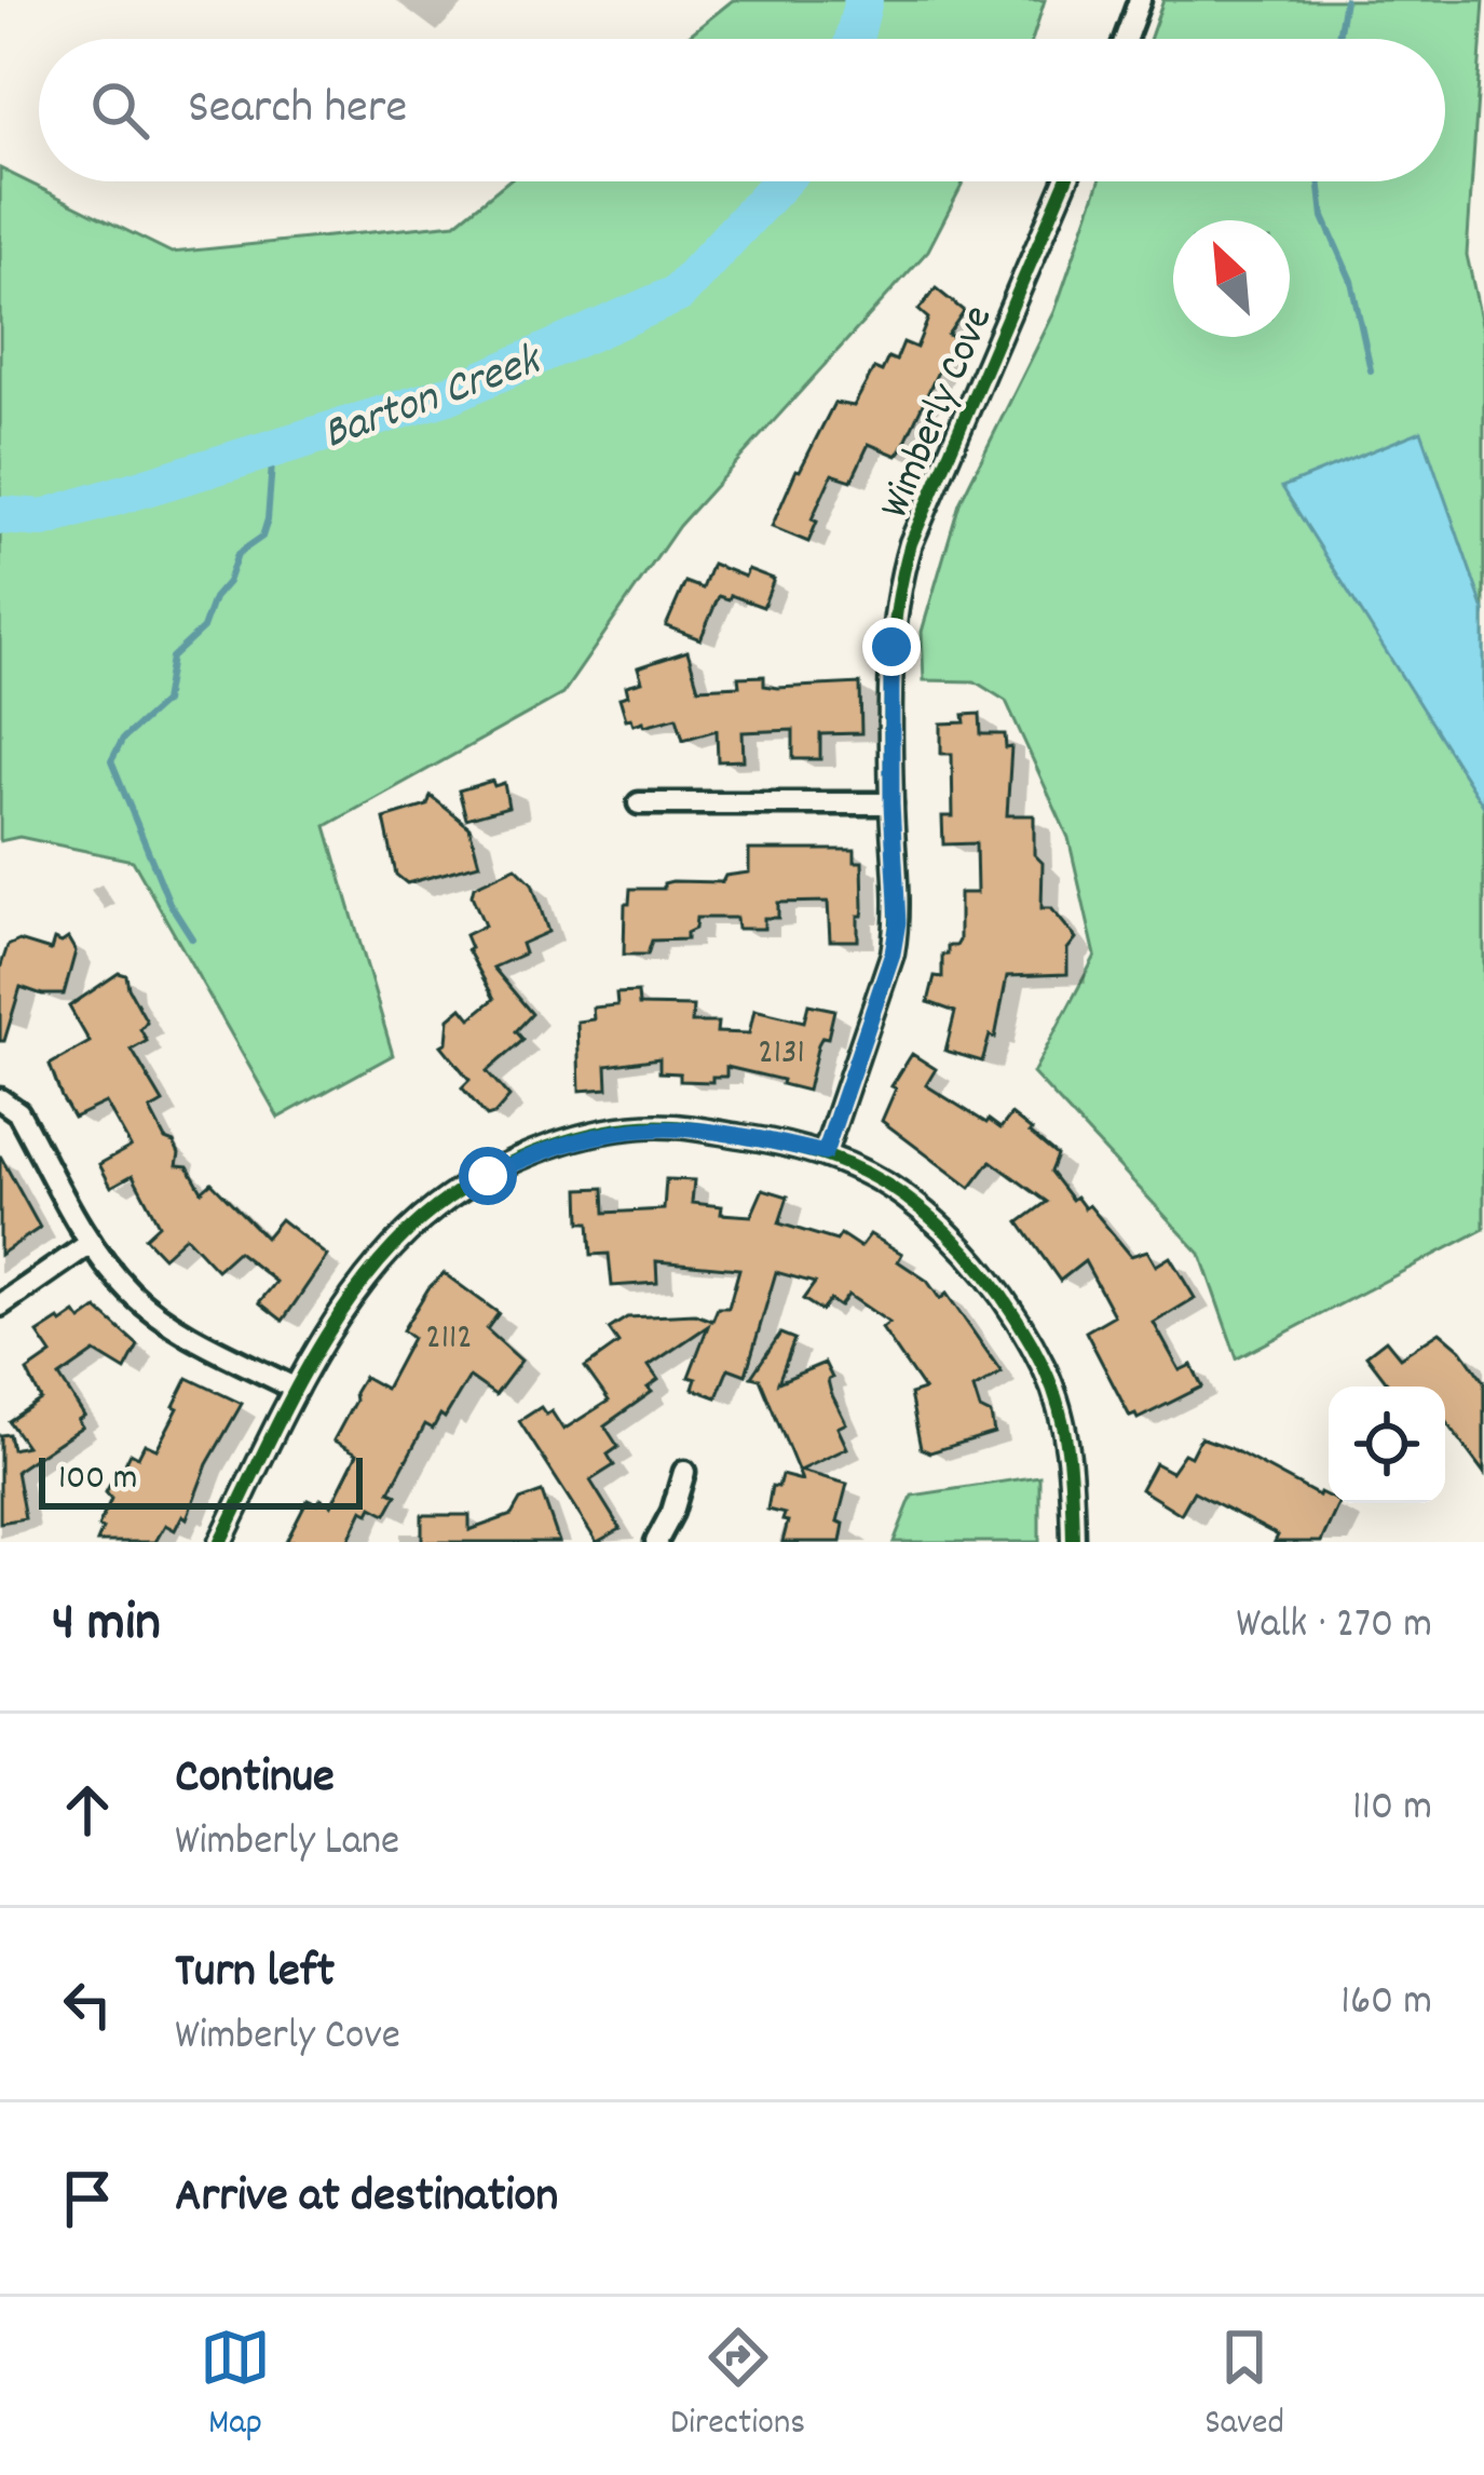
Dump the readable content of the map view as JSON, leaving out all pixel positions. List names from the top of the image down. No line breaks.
{"streets":{"street":["Wimberly Cove"]},"water":["Barton Creek"],"house_numbers":["2131","2112"],"scale_bar":"100 m","north":"top left","page":{"search":"Search here","scale":"100 m","heading":["4 min","Walk · 270 m"],"list":[["Continue","Wimberly Lane","110 m"],["Turn left","Wimberly Cove","160 m"],"Arrive at destination"],"nav":["Map","Directions","Saved"]}}
